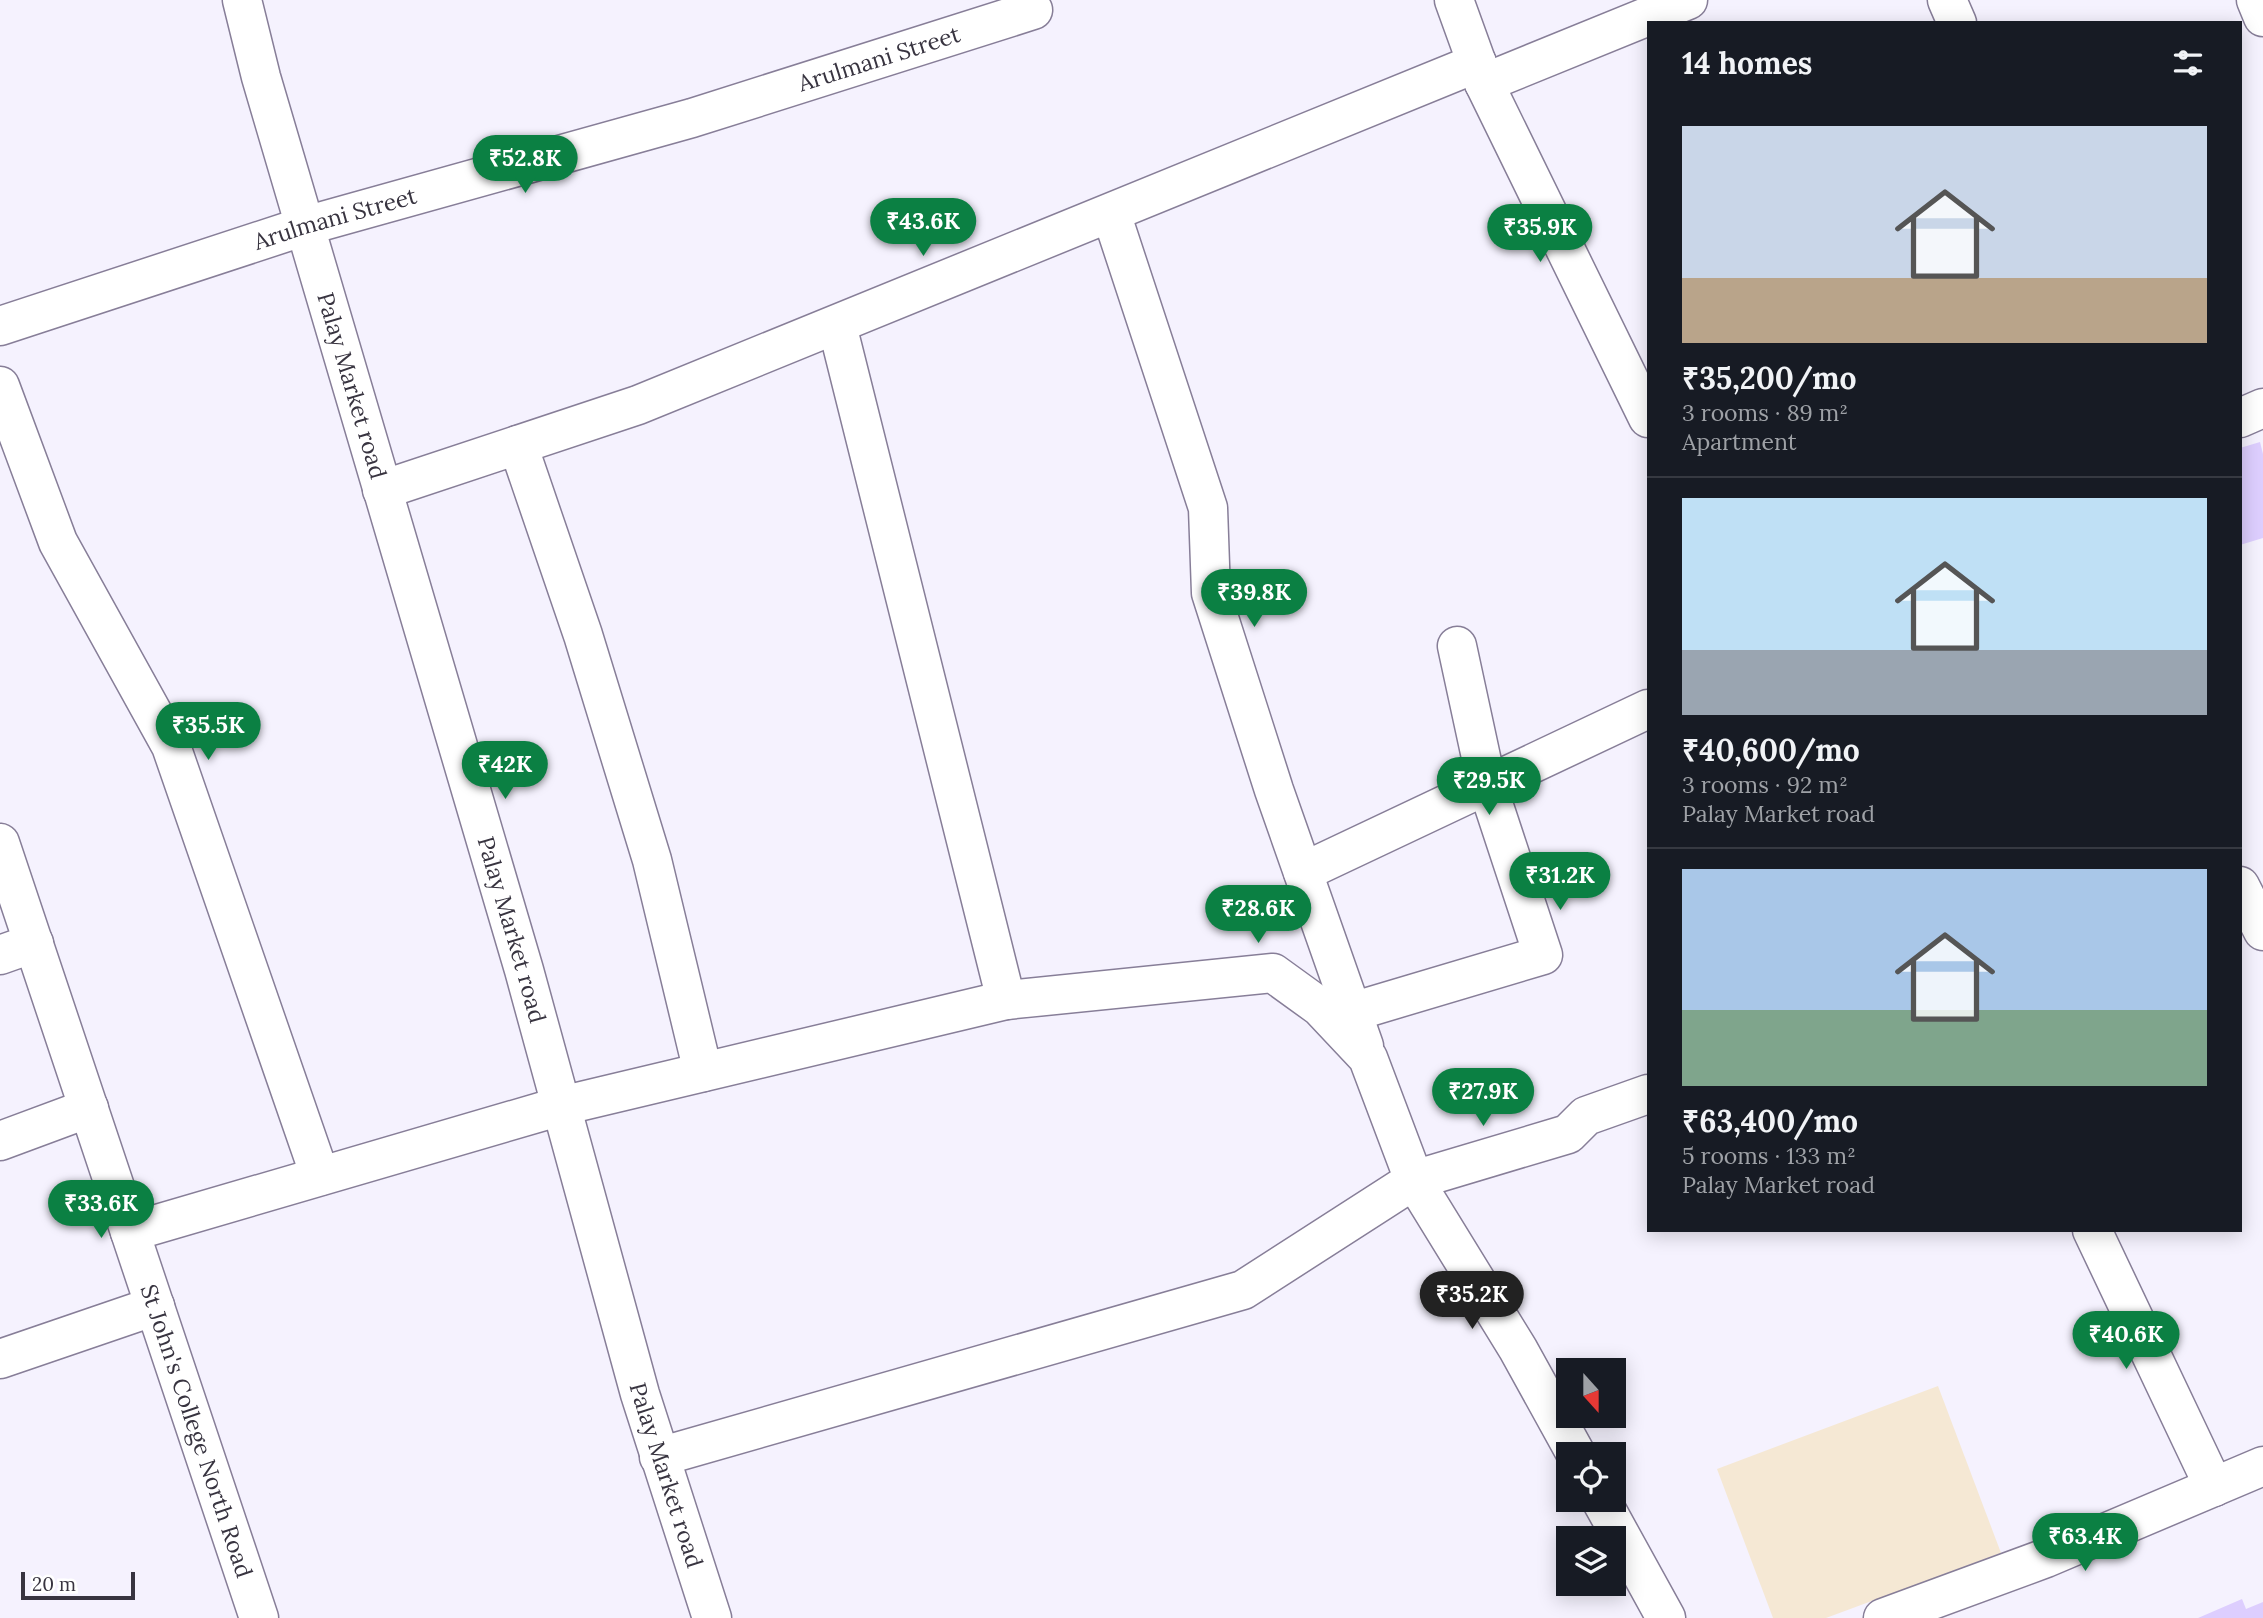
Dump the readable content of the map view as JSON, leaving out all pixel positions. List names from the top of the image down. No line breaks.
{"streets":{"street":["Arulmani Street","Palay Market road","St John's College North Road"]},"crossings":[["Arulmani Street","Palay Market road"]],"scale_bar":"20 m","north":"bottom","page":{"heading":"14 homes","list":[{"name":"₹35,200/mo","note":"3 rooms · 89 m² · Apartment"},{"name":"₹40,600/mo","note":"3 rooms · 92 m² · Palay Market road"},{"name":"₹63,400/mo","note":"5 rooms · 133 m² · Palay Market road"}],"price":["₹52.8K","₹43.6K","₹35.9K","₹39.8K","₹35.5K","₹42K","₹29.5K","₹31.2K","₹28.6K","₹27.9K","₹33.6K","₹35.2K","₹40.6K","₹63.4K"],"scale":"20 m"}}
